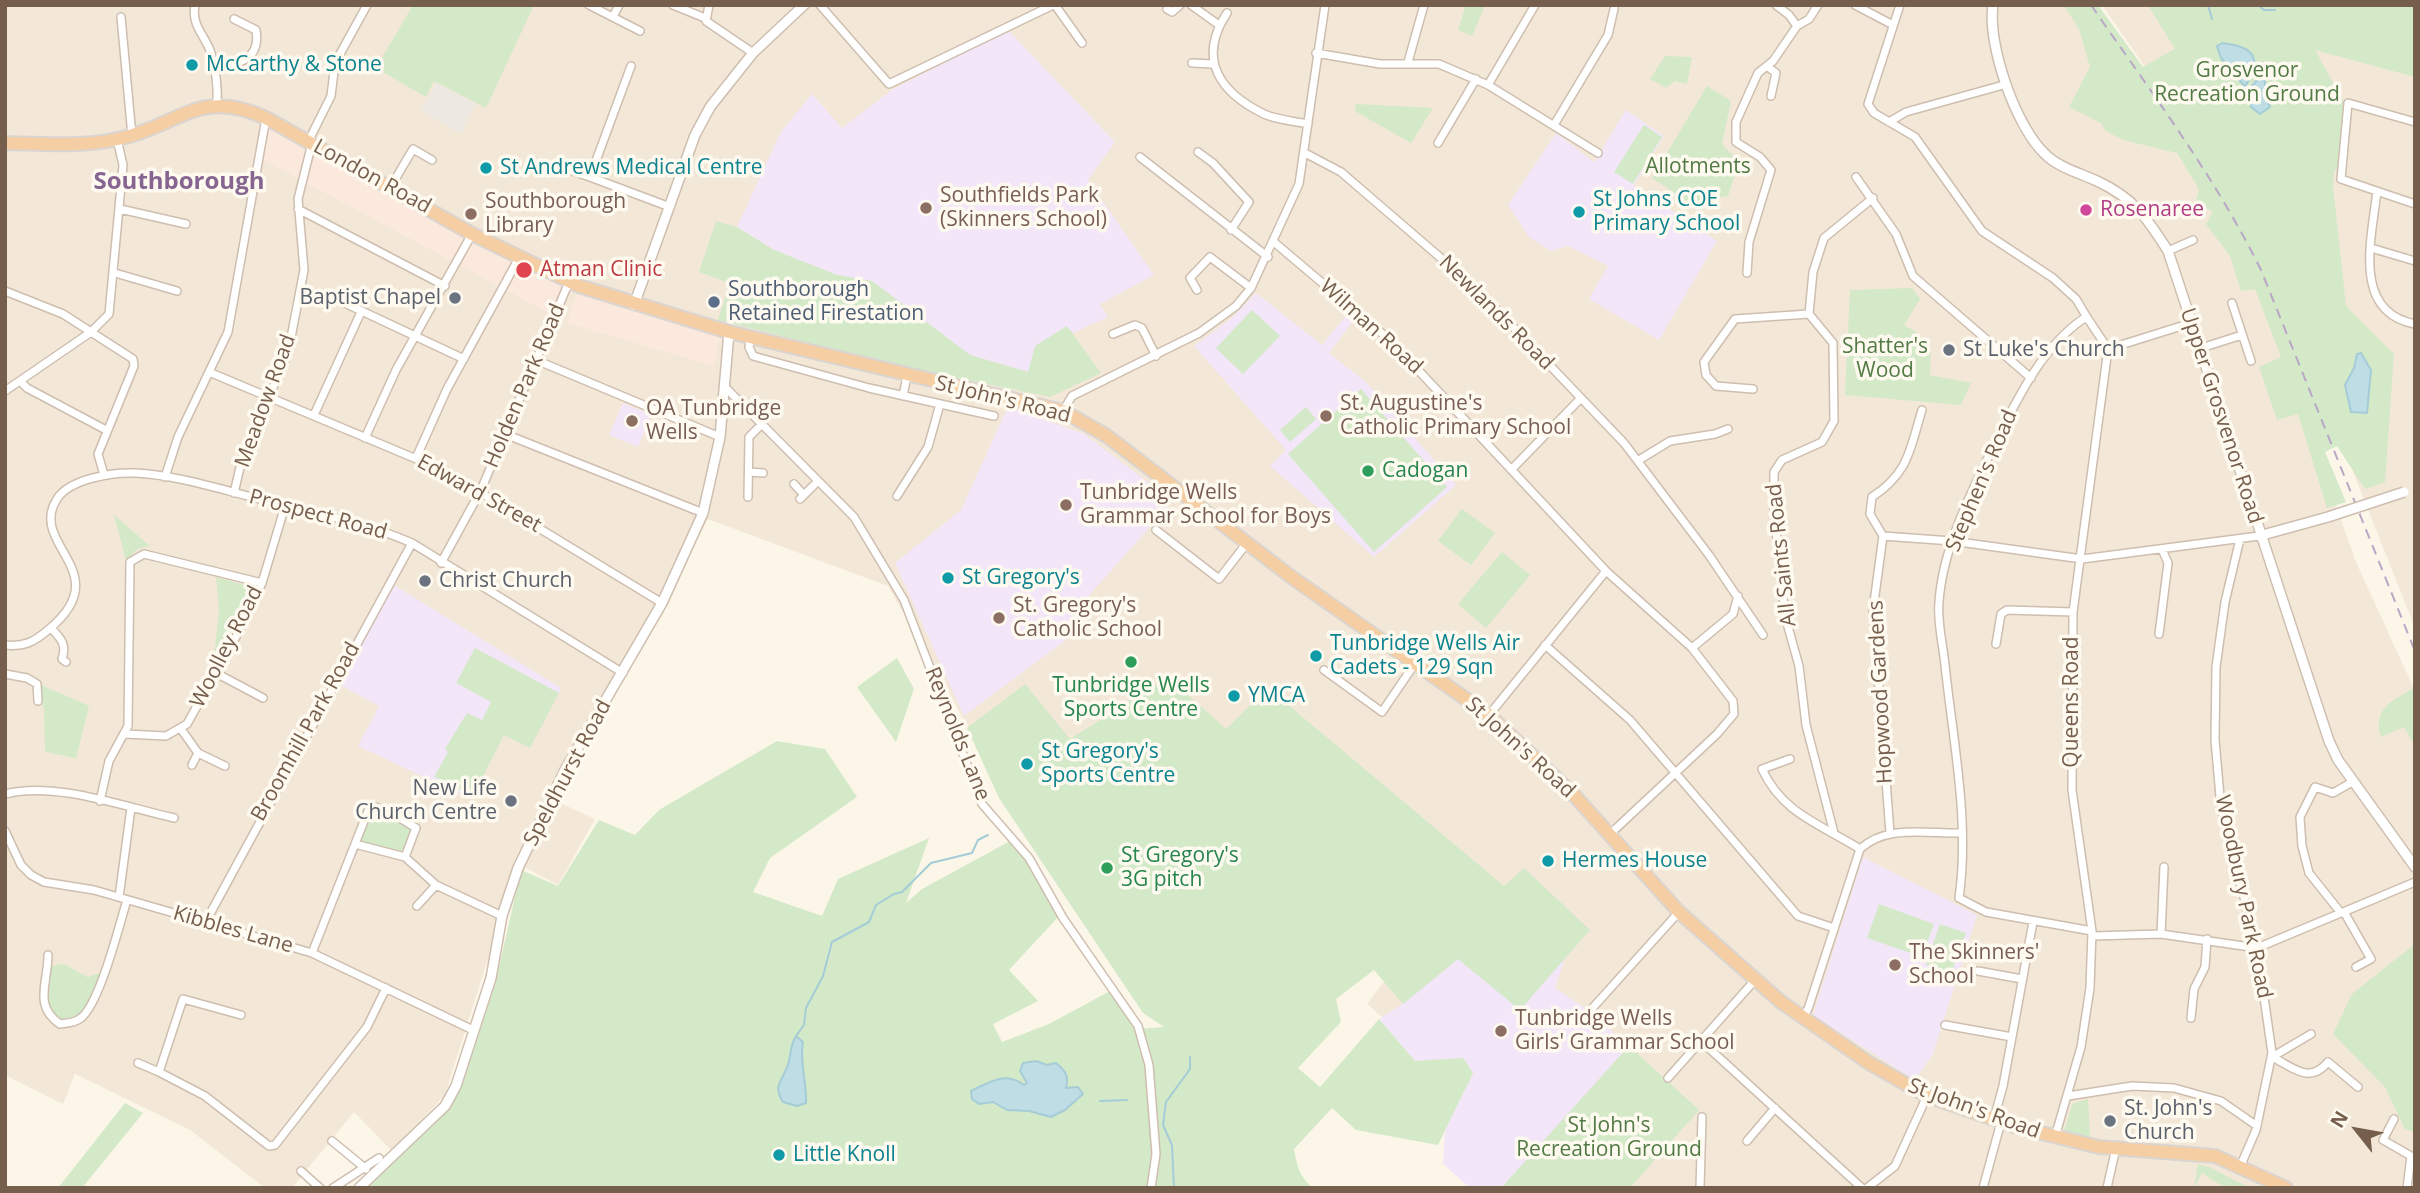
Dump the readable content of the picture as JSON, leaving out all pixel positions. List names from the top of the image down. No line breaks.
{"streets":{"highway":["London Road","St John's Road"],"street":["Newlands Road","Wilman Road","Holden Park Road","Meadow Road","Upper Grosvenor Road","Stephen's Road","Edward Street","Prospect Road","All Saints Road","Woolley Road","Hopwood Gardens","Queens Road","Broomhill Park Road","Reynolds Lane","Speldhurst Road","Woodbury Park Road","Kibbles Lane"]},"crossings":[["London Road","Holden Park Road"],["London Road","St John's Road"],["London Road","Meadow Road"],["London Road","Speldhurst Road"],["Holden Park Road","Edward Street"],["Holden Park Road","Prospect Road"],["St John's Road","Queens Road"],["St John's Road","Speldhurst Road"],["St John's Road","Woodbury Park Road"],["Meadow Road","Edward Street"],["Meadow Road","Prospect Road"],["Edward Street","Speldhurst Road"],["Prospect Road","Woolley Road"],["Prospect Road","Broomhill Park Road"],["Prospect Road","Speldhurst Road"],["Broomhill Park Road","Kibbles Lane"],["Reynolds Lane","Speldhurst Road"],["Speldhurst Road","Kibbles Lane"]],"districts":["Southborough"],"parks":["Grosvenor Recreation Ground","Allotments","Shatter's Wood","St John's Recreation Ground"],"places":["McCarthy & Stone","St Andrews Medical Centre","Southfields Park (Skinners School)","Rosenaree","St Johns COE Primary School","Southborough Library","Atman Clinic","Baptist Chapel","Southborough Retained Firestation","St Luke's Church","St. Augustine's Catholic Primary School","OA Tunbridge Wells","Cadogan","Tunbridge Wells Grammar School for Boys","St Gregory's","Christ Church","St. Gregory's Catholic School","Tunbridge Wells Air Cadets - 129 Sqn","Tunbridge Wells Sports Centre","YMCA","St Gregory's Sports Centre","New Life Church Centre","Hermes House","St Gregory's 3G pitch","The Skinners' School","Tunbridge Wells Girls' Grammar School","St. John's Church","Little Knoll"],"north":"top left"}
